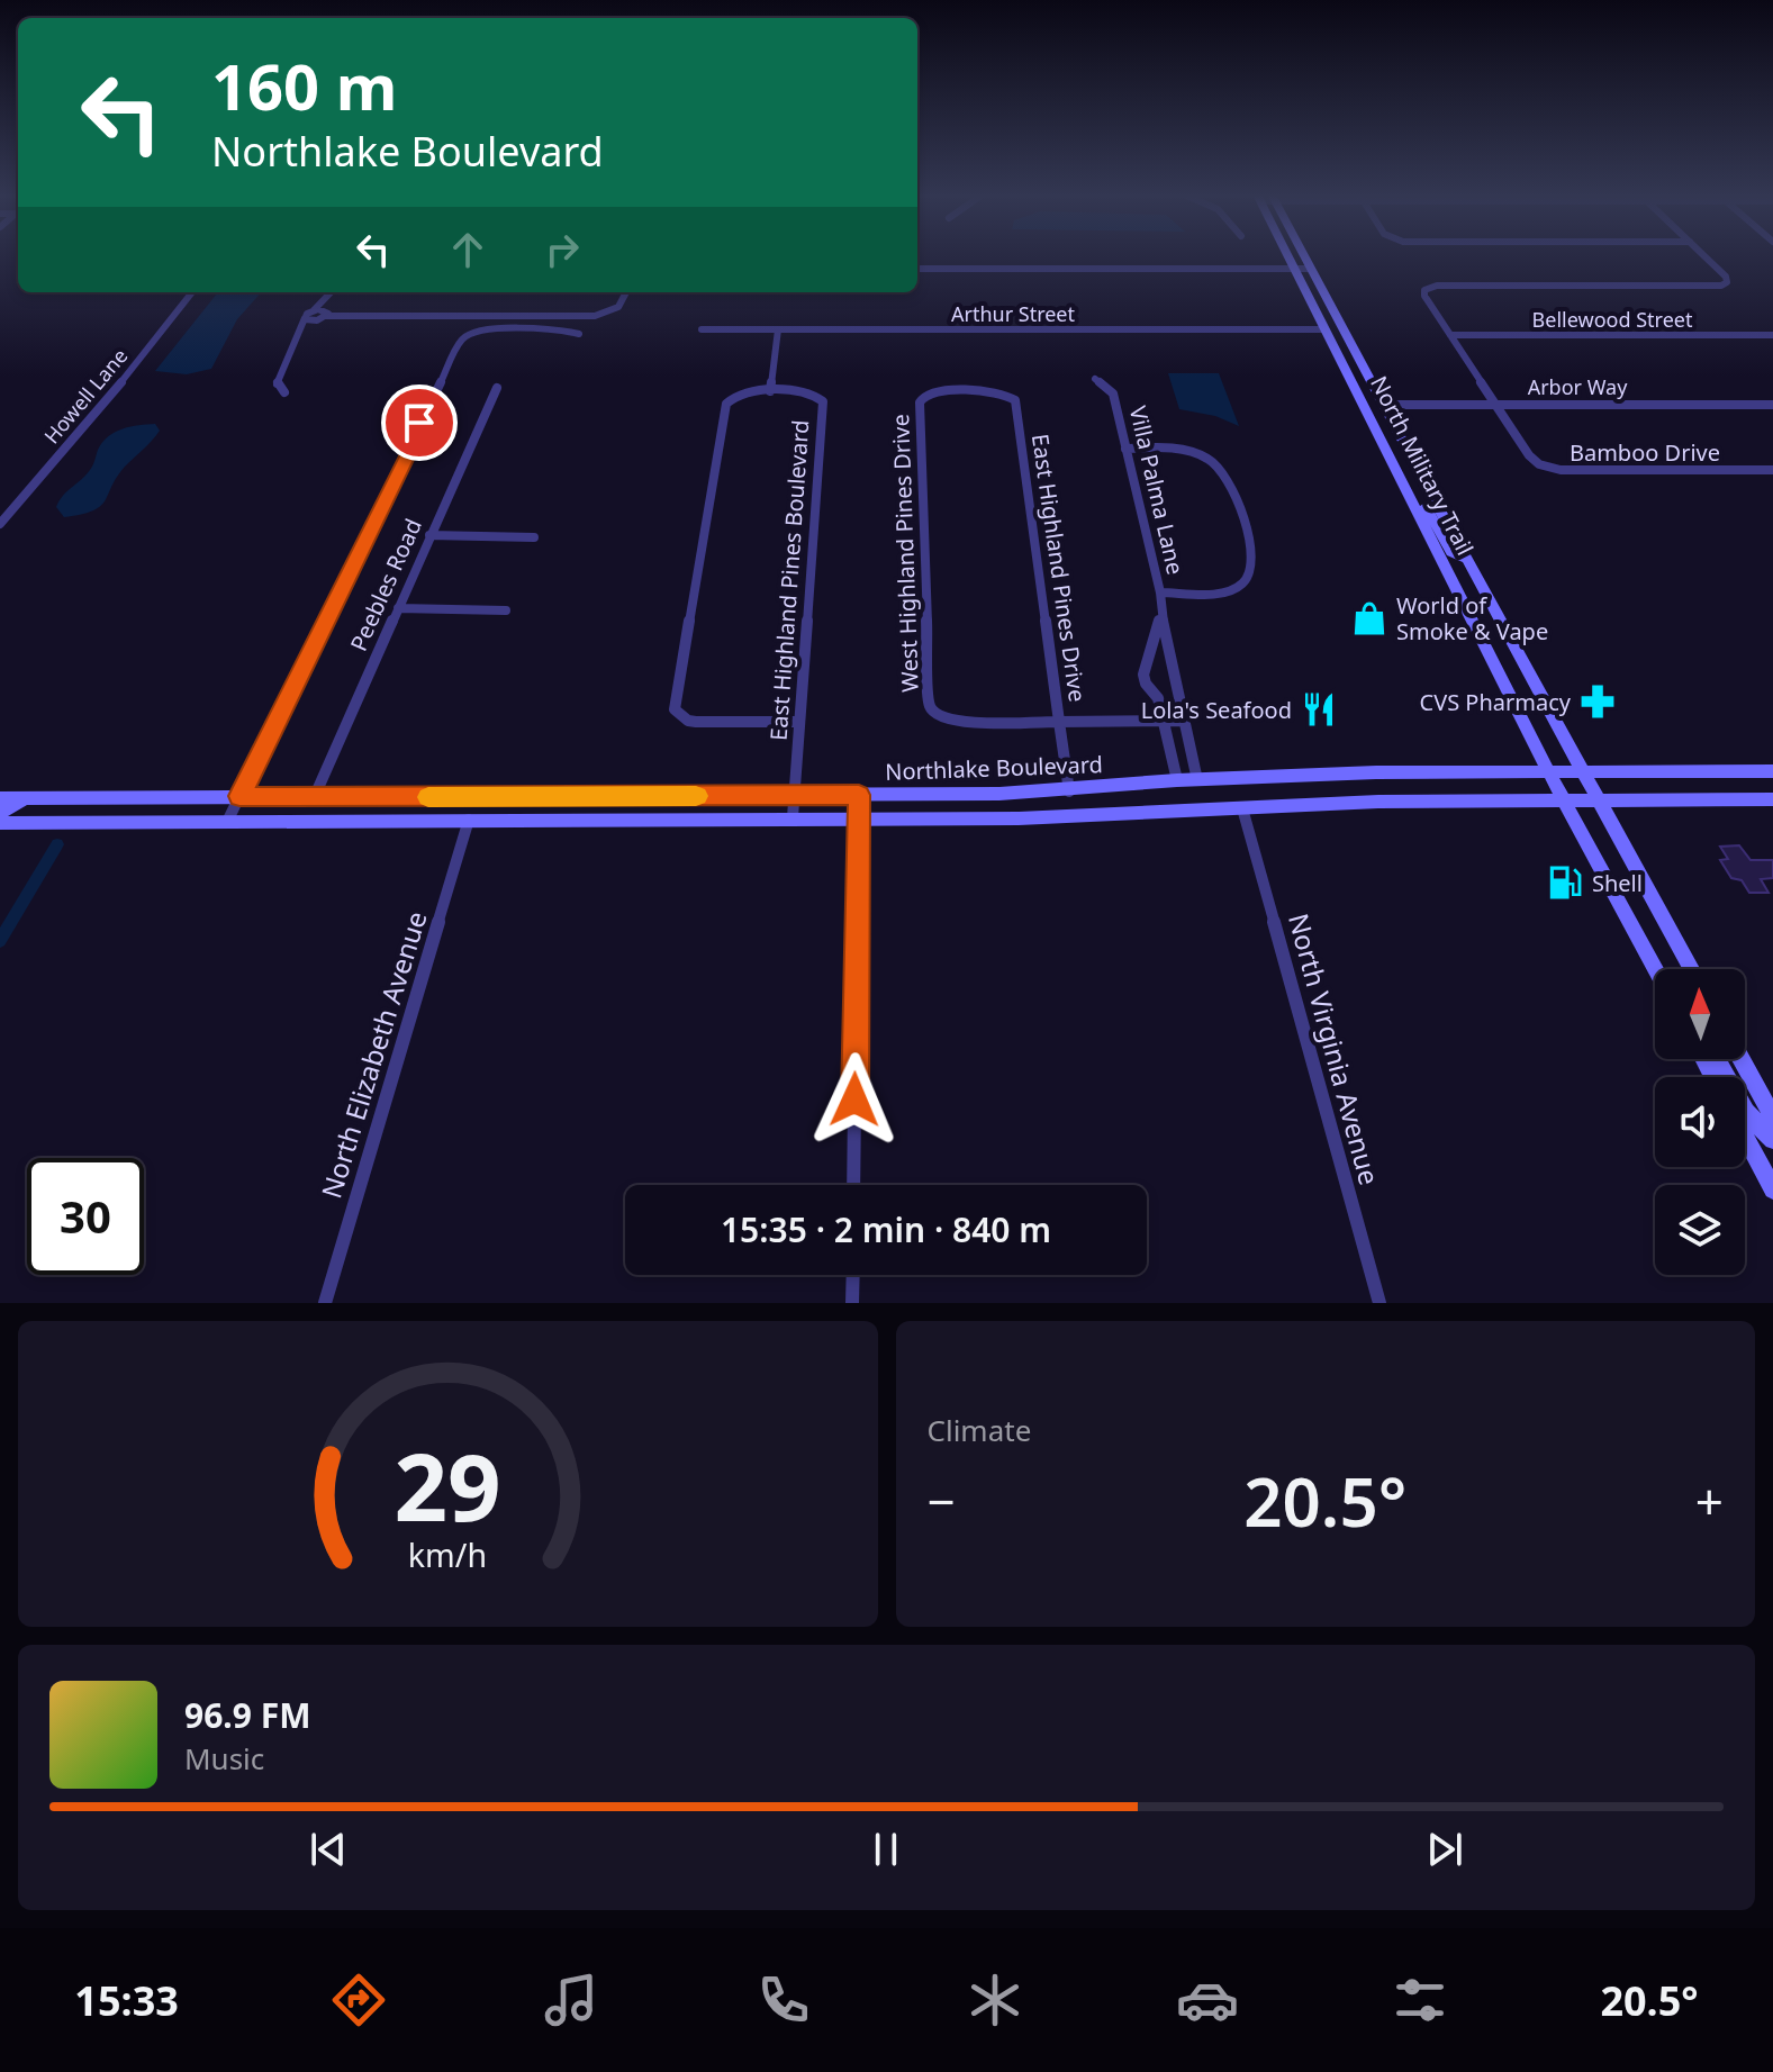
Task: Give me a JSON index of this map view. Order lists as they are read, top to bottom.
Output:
{
  "streets": {
    "main road": ["North Military Trail", "Northlake Boulevard"],
    "street": [
      "Arthur Street",
      "Bellewood Street",
      "Arbor Way",
      "Howell Lane",
      "Bamboo Drive",
      "Villa Palma Lane",
      "West Highland Pines Drive",
      "East Highland Pines Drive",
      "East Highland Pines Boulevard",
      "Peebles Road",
      "North Virginia Avenue",
      "North Elizabeth Avenue"
    ]
  },
  "crossings": [
    ["Arthur Street", "North Military Trail"],
    ["Bellewood Street", "Bamboo Drive"],
    ["Arbor Way", "Bamboo Drive"],
    ["Arbor Way", "North Military Trail"],
    ["North Military Trail", "Northlake Boulevard"],
    ["Villa Palma Lane", "Northlake Boulevard"],
    ["West Highland Pines Drive", "East Highland Pines Drive"],
    ["East Highland Pines Drive", "Northlake Boulevard"],
    ["East Highland Pines Boulevard", "Northlake Boulevard"],
    ["Peebles Road", "Northlake Boulevard"],
    ["Northlake Boulevard", "North Virginia Avenue"],
    ["Northlake Boulevard", "North Elizabeth Avenue"]
  ],
  "places": {
    "shop": ["World of Smoke & Vape"],
    "pharmacy": ["CVS Pharmacy"],
    "restaurant": ["Lola's Seafood"],
    "fuel station": ["Shell"]
  },
  "north": "top",
  "page": {
    "turn": ["160 m", "Northlake Boulevard"],
    "limit": "30",
    "trip": "15:35 · 2 min · 840 m",
    "tile": "Climate",
    "heat": ["−", "20.5°", "+"],
    "song": ["96.9 FM", "Music"],
    "tabs": ["15:33", "20.5°"],
    "gauge": ["29", "km/h"]
  }
}
